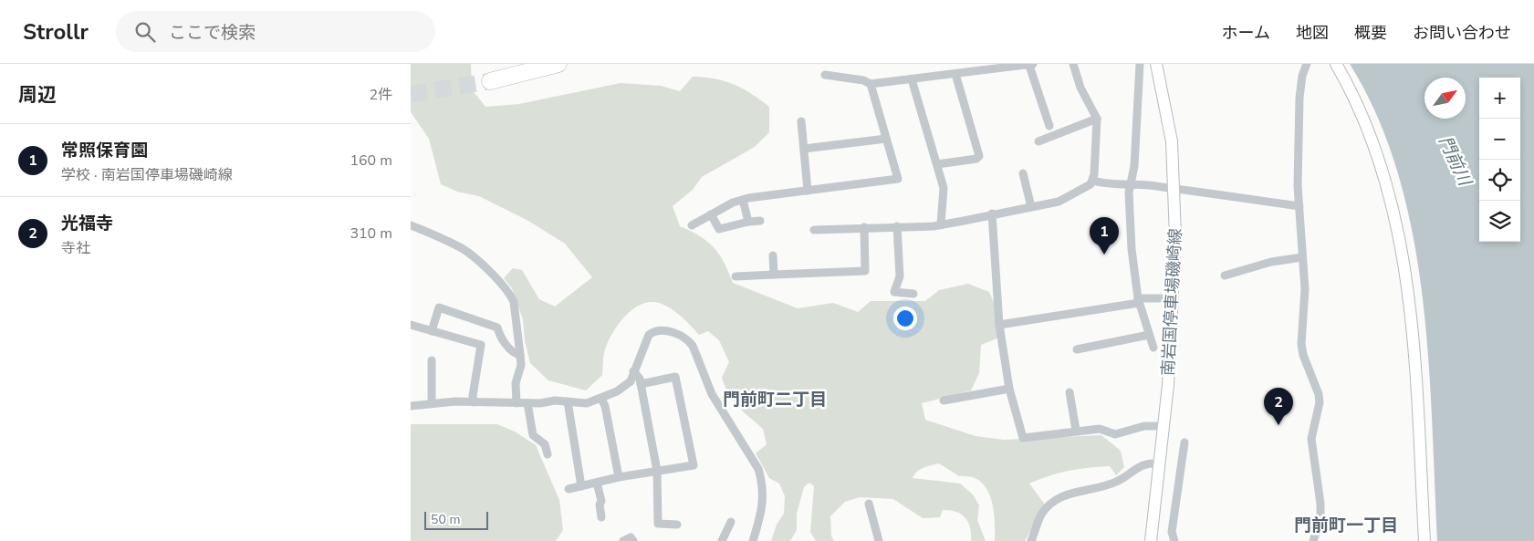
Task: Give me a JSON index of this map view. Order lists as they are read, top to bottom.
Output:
{
  "streets": {
    "street": ["南岩国停車場磯崎線"]
  },
  "districts": ["門前町二丁目", "門前町一丁目"],
  "water": ["門前川"],
  "scale_bar": "50 m",
  "north": "top right",
  "page": {
    "header": "Strollr",
    "search": "ここで検索",
    "nav": [
      "ホーム",
      "地図",
      "概要",
      "お問い合わせ"
    ],
    "heading": ["周辺", "2件"],
    "map_buttons": ["+", "−"],
    "list": [
      {
        "mark": "1",
        "name": "常照保育園",
        "note": "学校 · 南岩国停車場磯崎線",
        "value": "160 m"
      },
      {
        "mark": "2",
        "name": "光福寺",
        "note": "寺社",
        "value": "310 m"
      }
    ],
    "pins": ["1", "2"],
    "scale": "50 m"
  }
}
